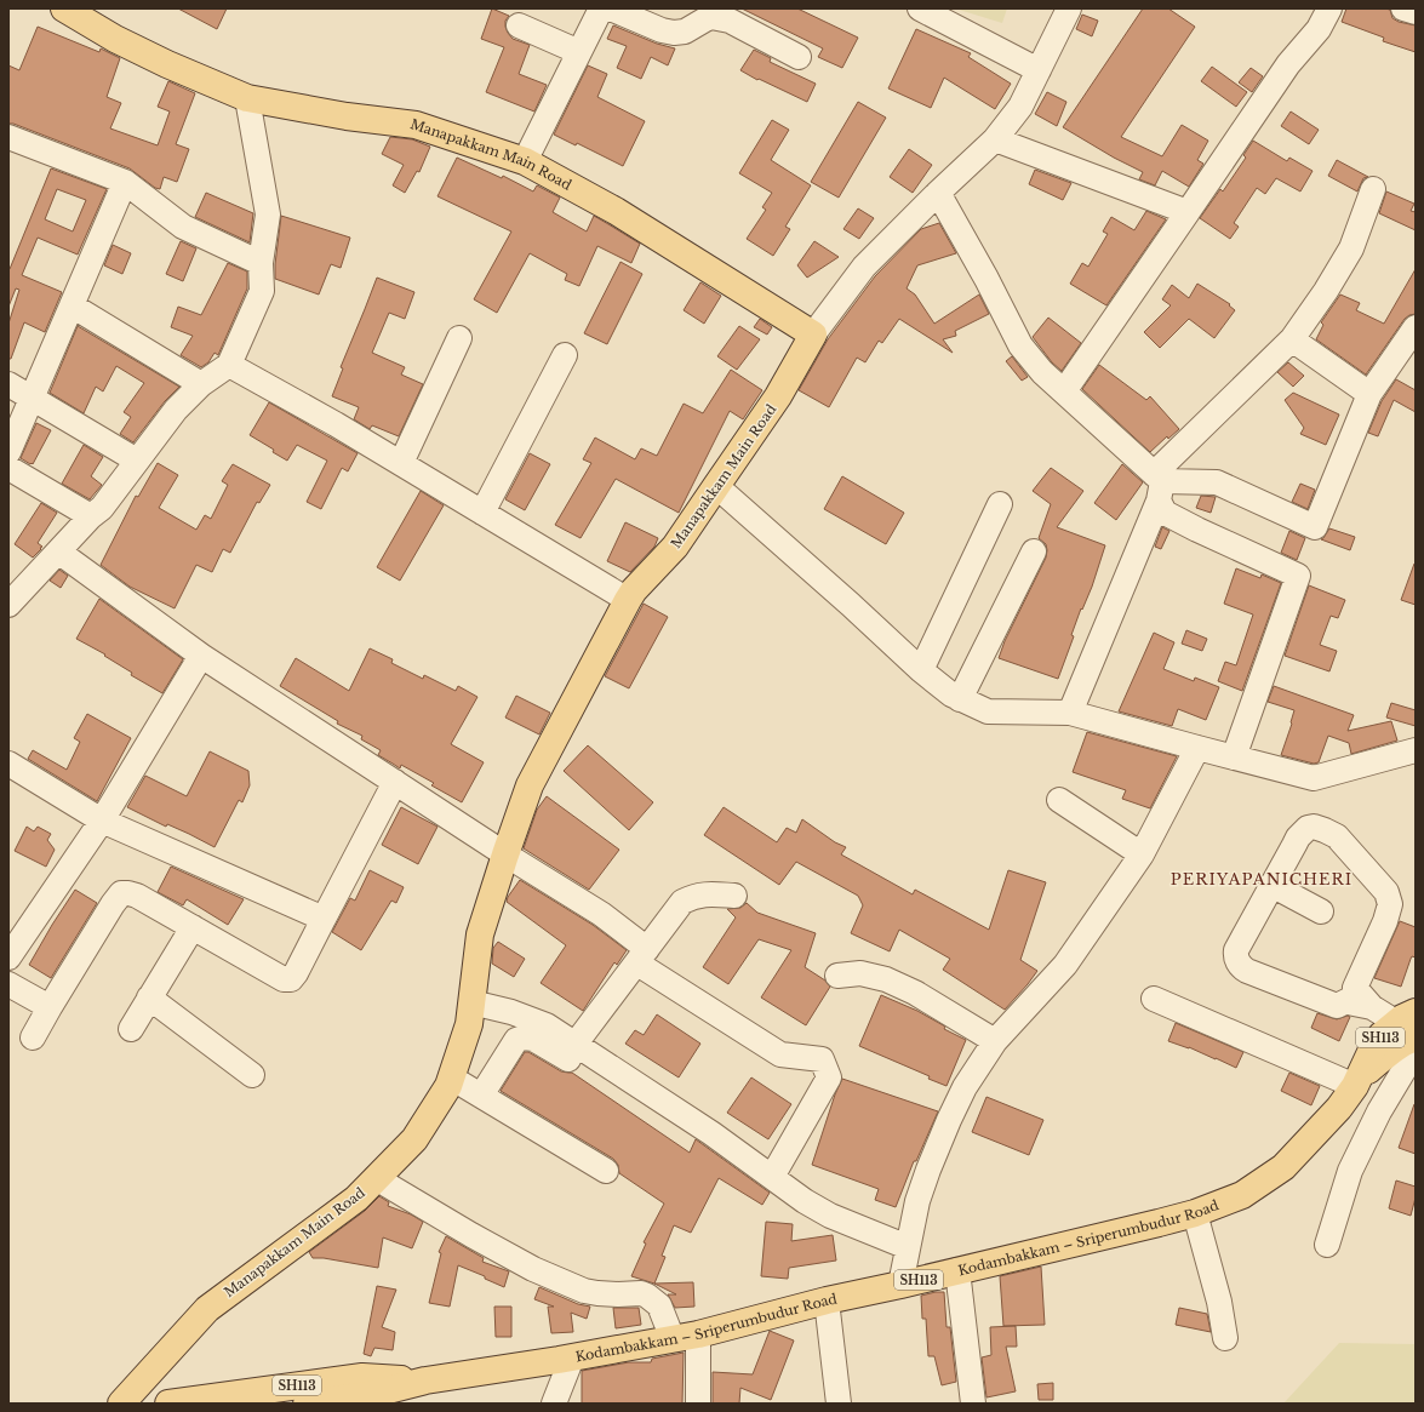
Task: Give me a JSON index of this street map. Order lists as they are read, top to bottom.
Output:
{
  "streets": {
    "main road": ["Manapakkam Main Road", "SH113", "Kodambakkam – Sriperumbudur Road"]
  },
  "districts": ["PERIYAPANICHERI"]
}
